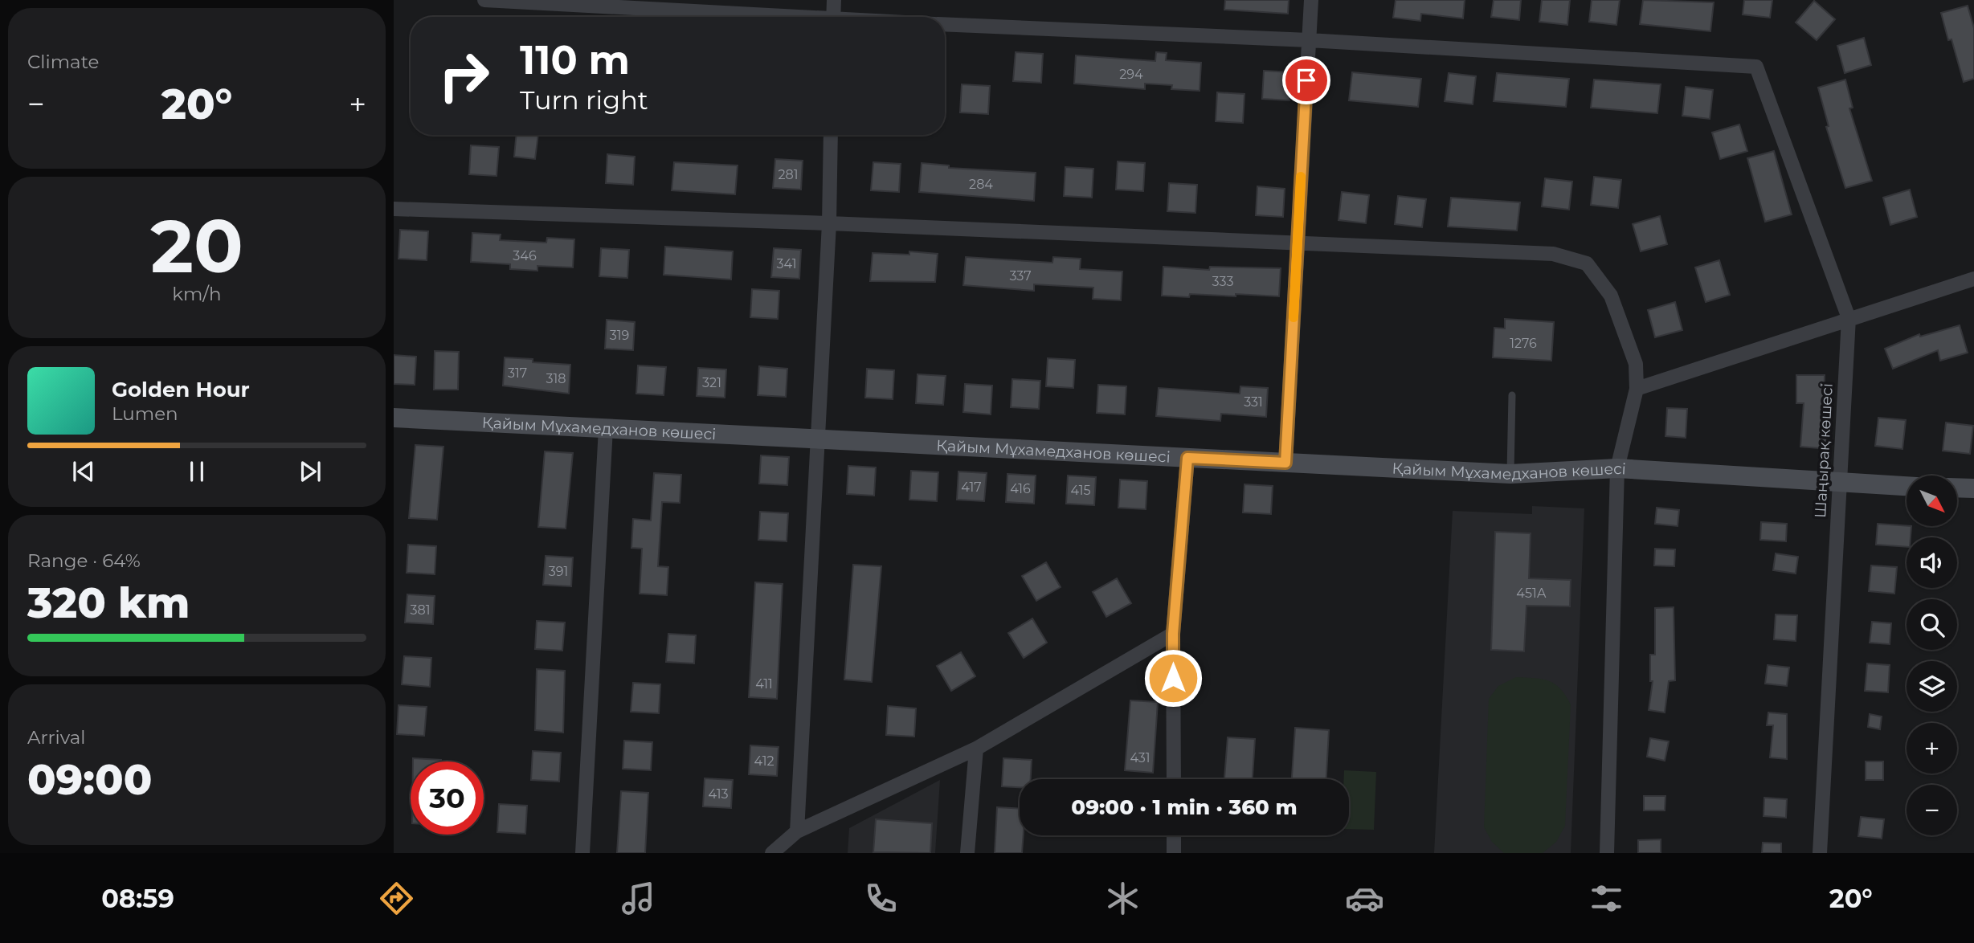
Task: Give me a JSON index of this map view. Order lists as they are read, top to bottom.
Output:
{
  "streets": {
    "street": ["Қайым Мұхамедханов көшесі", "Шаңырақ көшесі"]
  },
  "crossings": [
    ["Қайым Мұхамедханов көшесі", "Шаңырақ көшесі"]
  ],
  "house_numbers": [
    "294",
    "281",
    "284",
    "346",
    "341",
    "337",
    "333",
    "319",
    "1276",
    "317",
    "318",
    "321",
    "331",
    "417",
    "416",
    "415",
    "391",
    "451А",
    "381",
    "411",
    "431",
    "412",
    "413"
  ],
  "north": "bottom right",
  "page": {
    "tile": [
      "Climate",
      ["20", "km/h"],
      ["Range · 64%", "320 km"],
      ["Arrival", "09:00"]
    ],
    "turn": ["110 m", "Turn right"],
    "heat": ["−", "20°", "+"],
    "song": ["Golden Hour", "Lumen"],
    "map_buttons": ["+", "−"],
    "limit": "30",
    "trip": "09:00 · 1 min · 360 m",
    "tabs": ["08:59", "20°"]
  }
}
